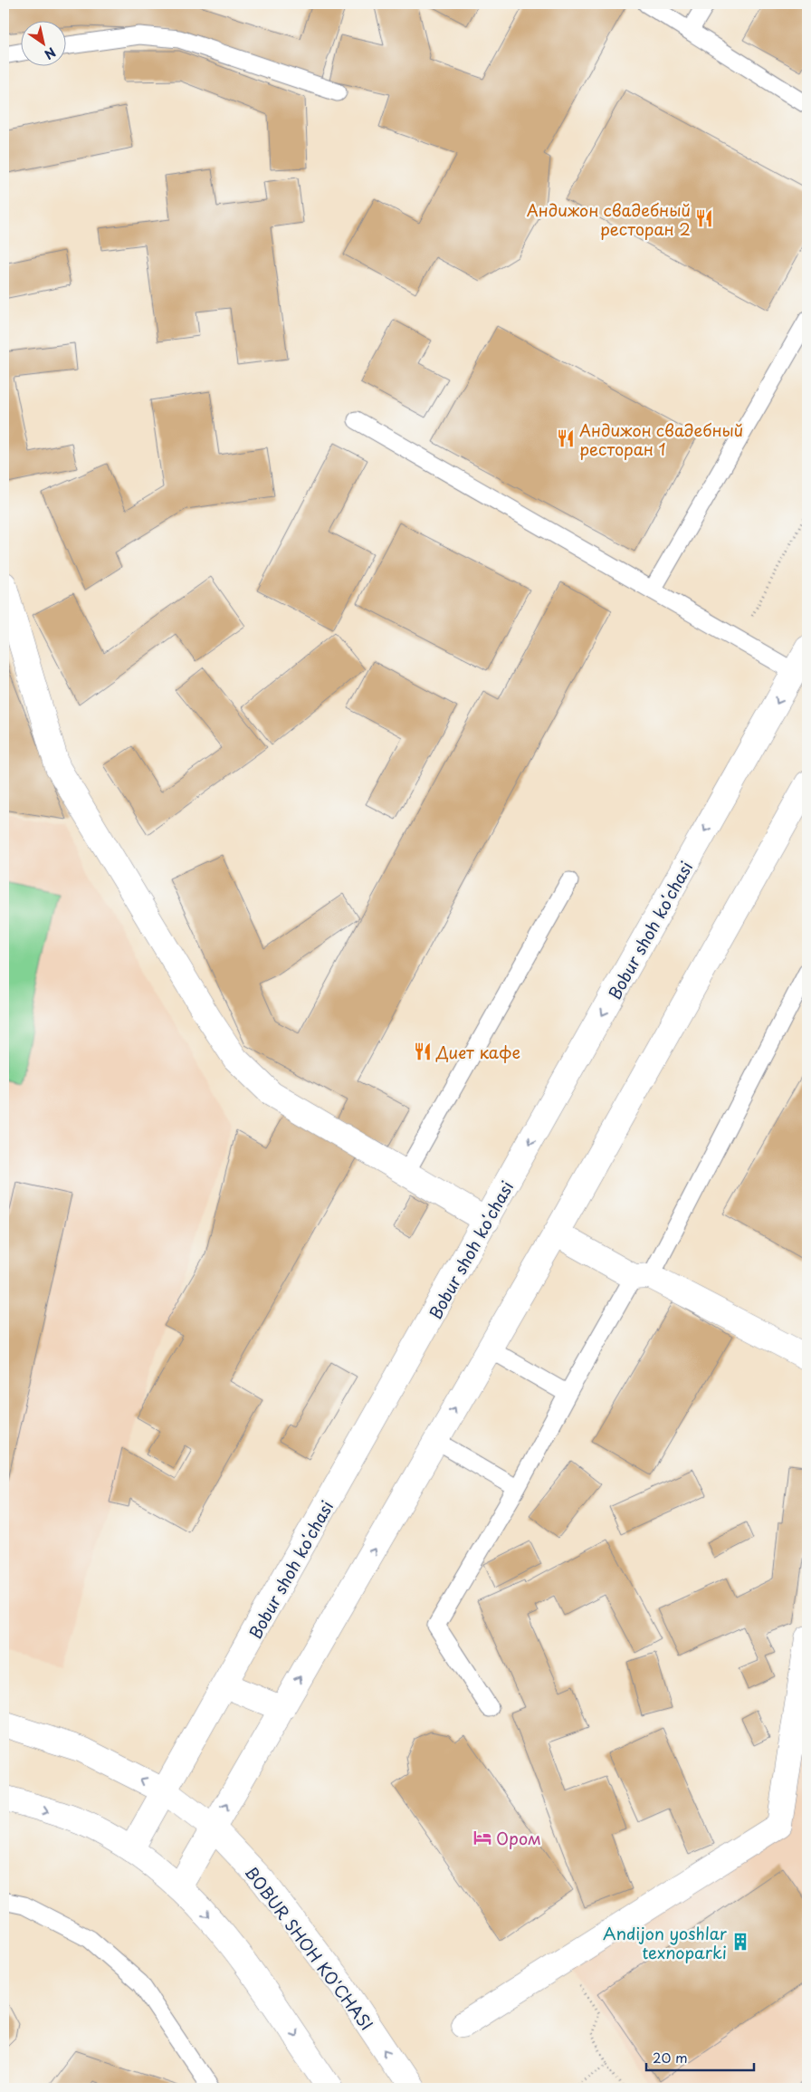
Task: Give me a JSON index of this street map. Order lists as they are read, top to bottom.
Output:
{
  "streets": {
    "main road": ["Bobur shoh koʻchasi", "BOBUR SHOH KO'CHASI"]
  },
  "crossings": [
    ["Bobur shoh koʻchasi", "BOBUR SHOH KO'CHASI"]
  ],
  "places": {
    "restaurant": ["Андижон свадебный ресторан 2", "Андижон свадебный ресторан 1", "Диет кафе"],
    "hotel": ["Ором"],
    "building": ["Andijon yoshlar texnoparki"]
  },
  "scale_bar": "20 m",
  "north": "bottom right"
}
